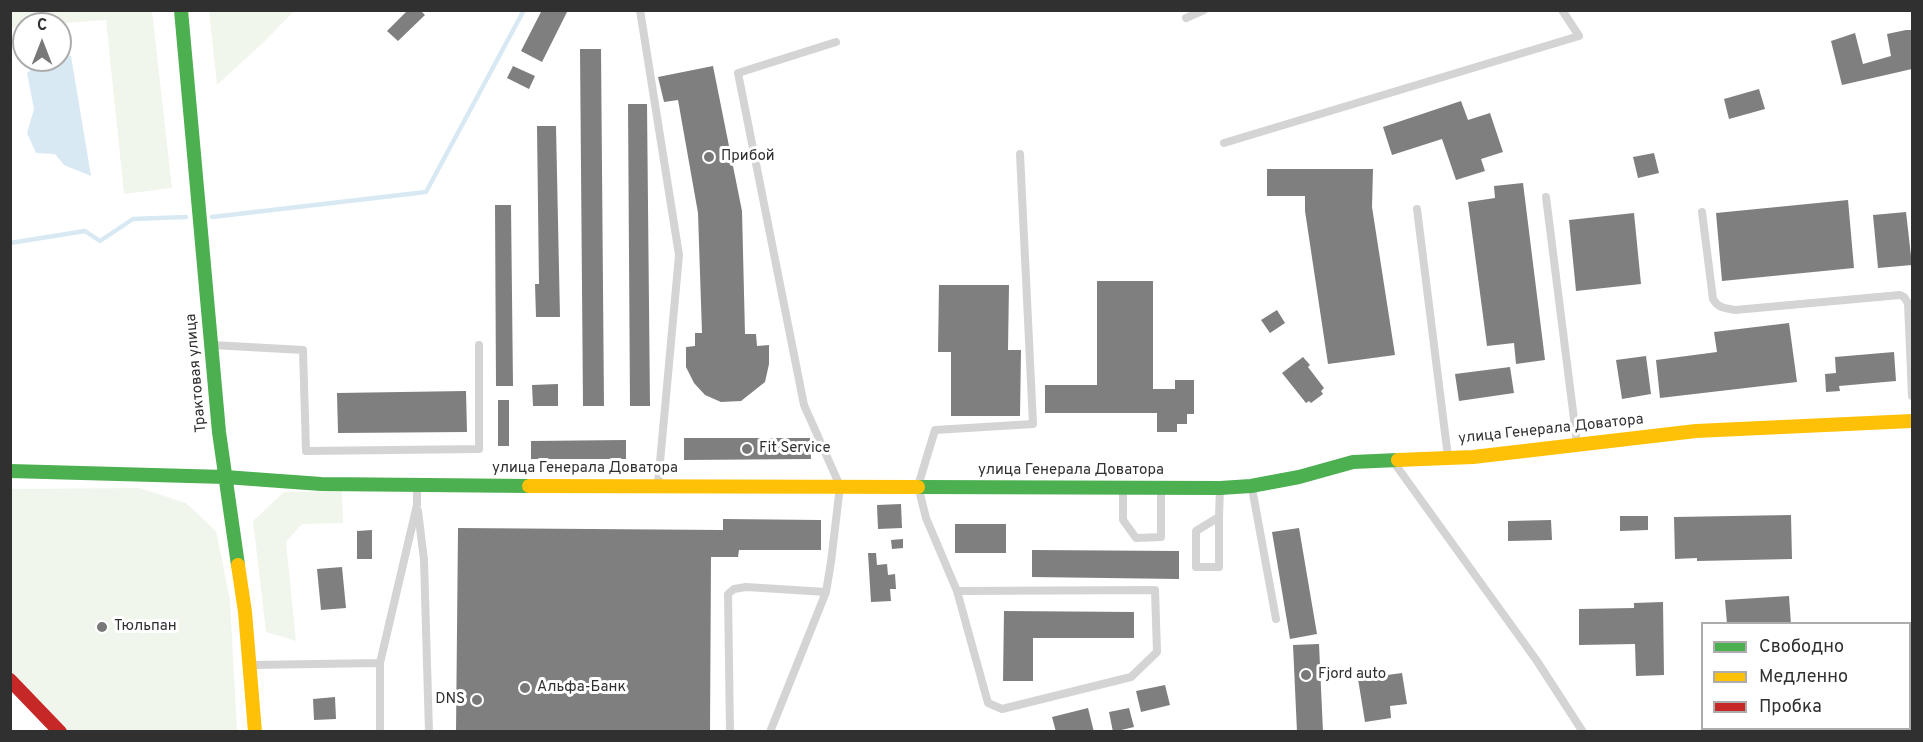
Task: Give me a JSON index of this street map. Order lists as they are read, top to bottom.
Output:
{
  "streets": {
    "street": ["Трактовая улица", "улица Генерала Доватора"]
  },
  "crossings": [
    ["Трактовая улица", "улица Генерала Доватора"]
  ],
  "places": [
    "Прибой",
    "Fit Service",
    "Тюльпан",
    "Fjord auto",
    "Альфа-Банк",
    "DNS"
  ],
  "legend": ["Свободно", "Медленно", "Пробка"],
  "north": "top"
}
